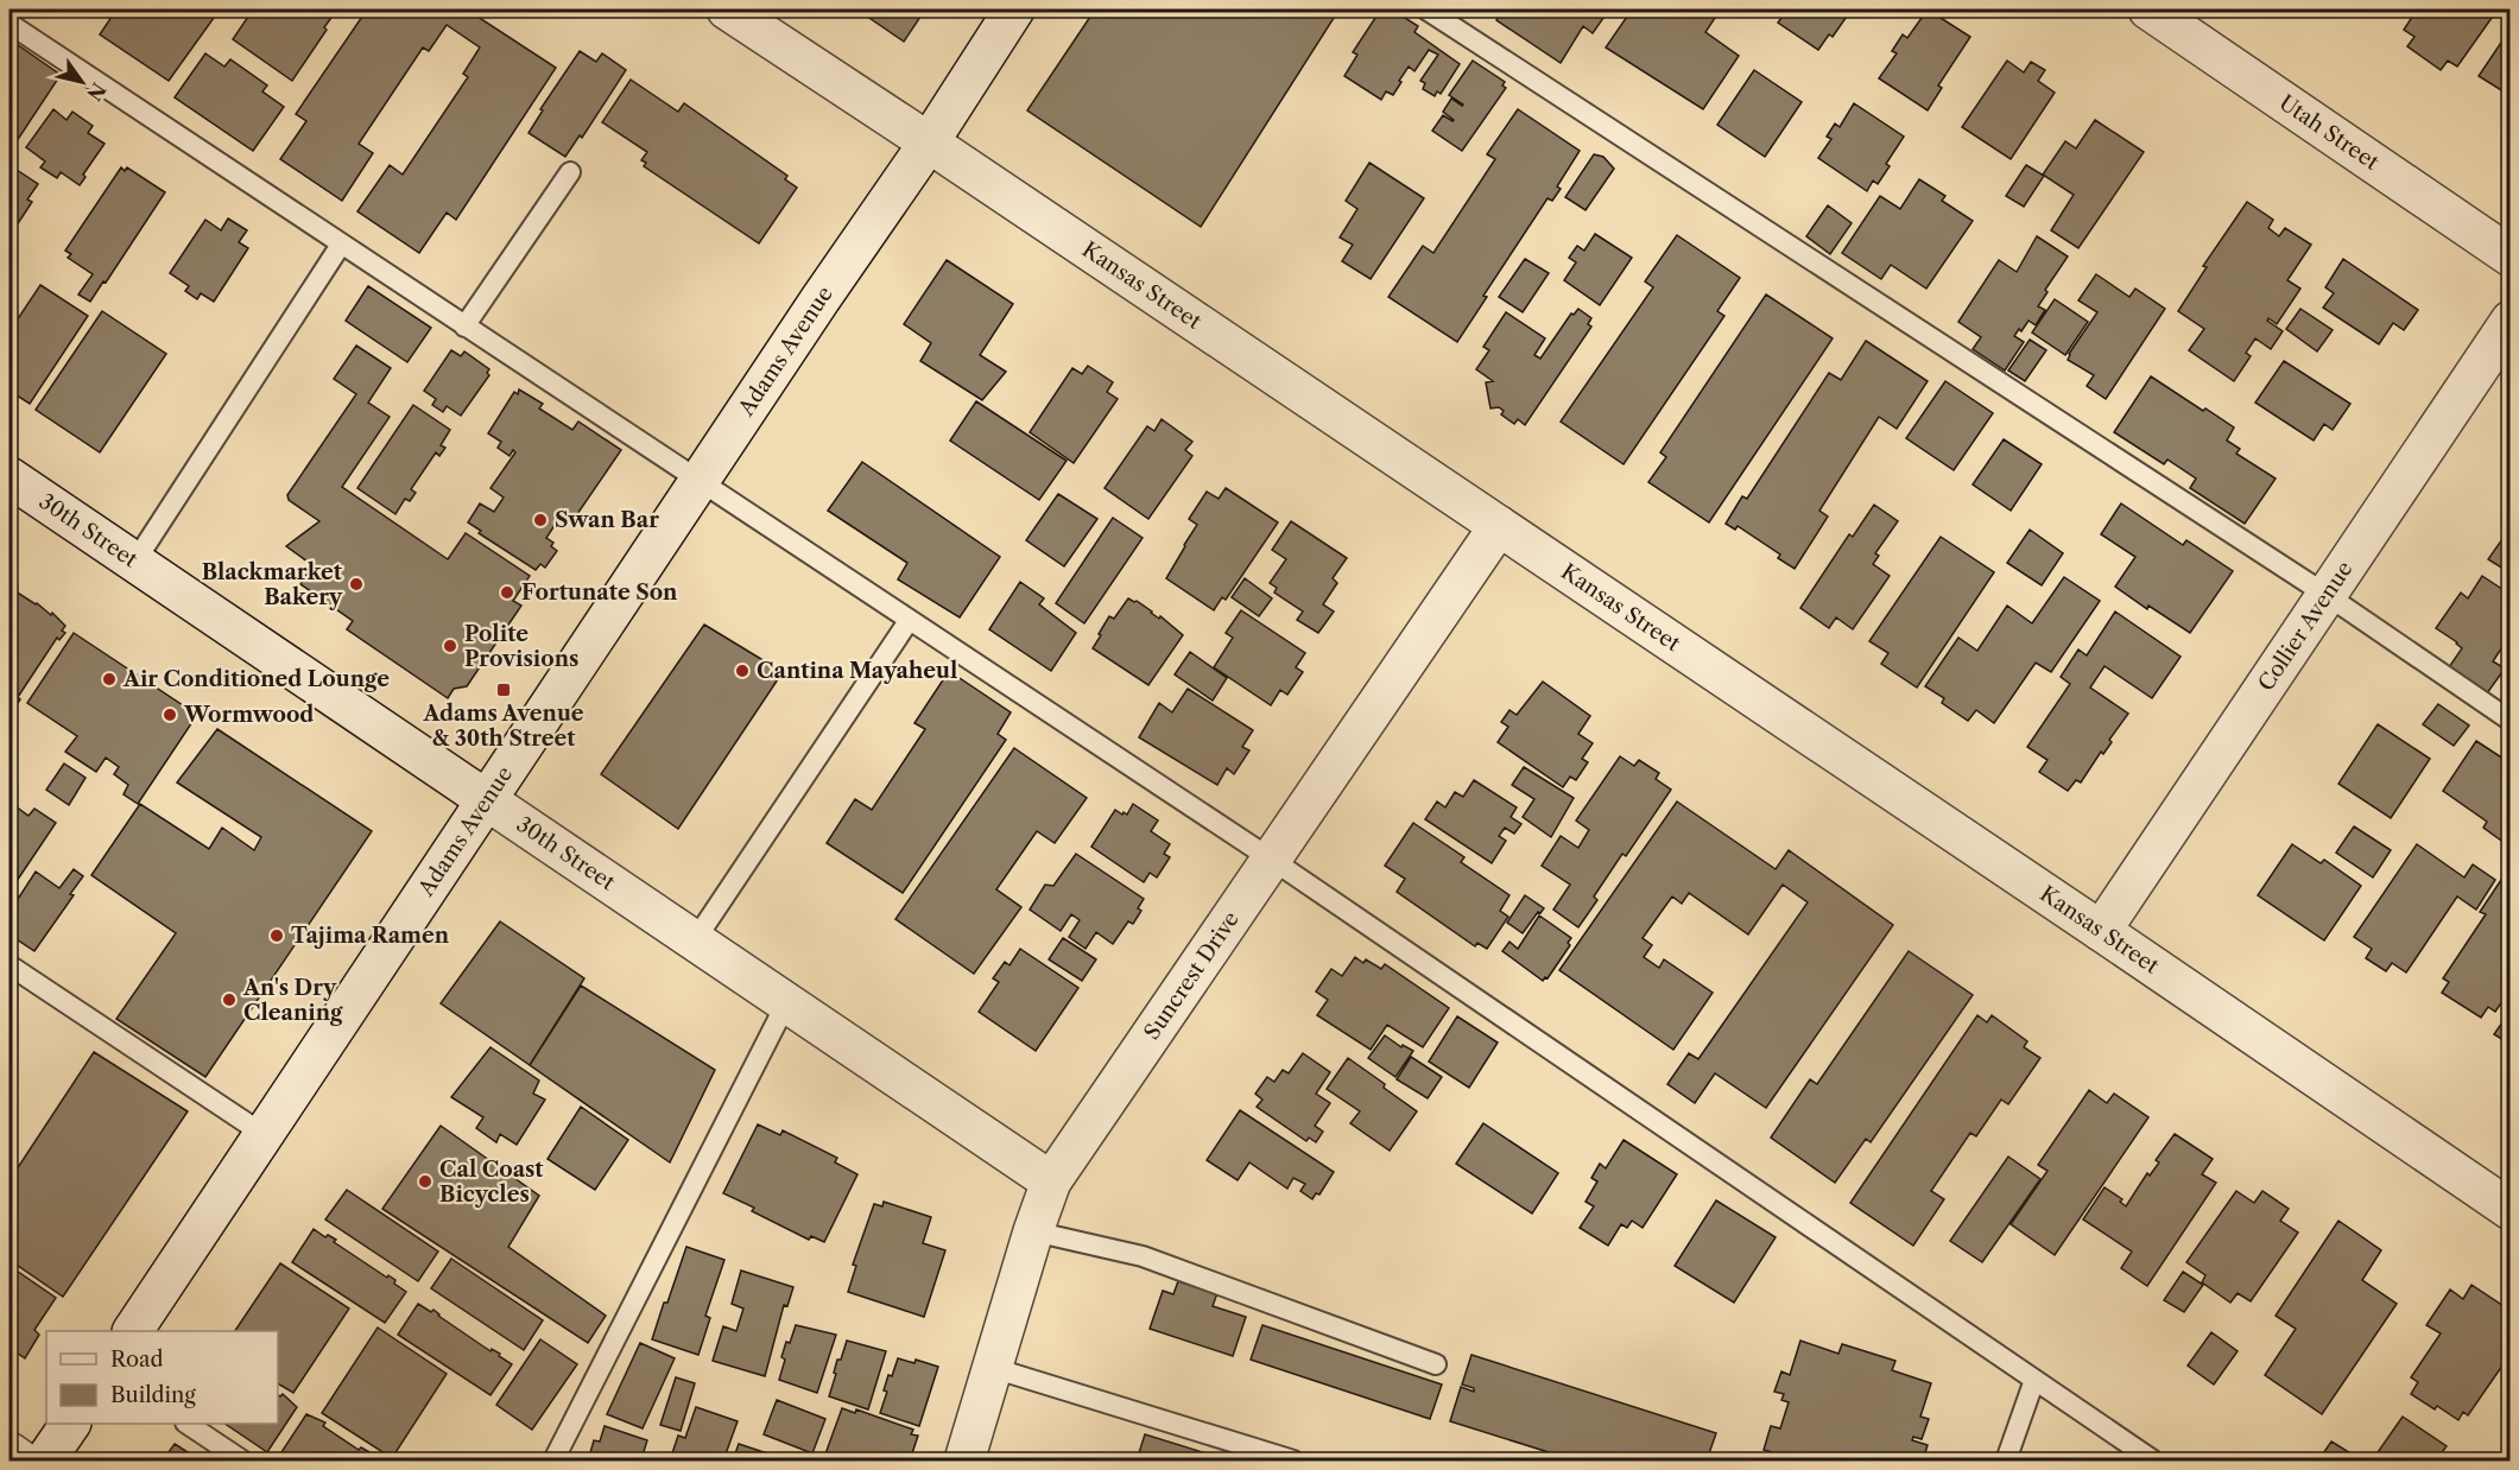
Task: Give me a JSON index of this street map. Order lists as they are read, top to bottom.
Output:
{
  "streets": {
    "street": [
      "Utah Street",
      "Kansas Street",
      "Adams Avenue",
      "30th Street",
      "Collier Avenue",
      "Suncrest Drive"
    ]
  },
  "crossings": [
    ["Kansas Street", "Adams Avenue"],
    ["Kansas Street", "Collier Avenue"],
    ["Kansas Street", "Suncrest Drive"],
    ["Adams Avenue", "30th Street"],
    ["30th Street", "Suncrest Drive"]
  ],
  "places": {
    "other": [
      "Swan Bar",
      "Blackmarket Bakery",
      "Fortunate Son",
      "Polite Provisions",
      "Cantina Mayaheul",
      "Air Conditioned Lounge",
      "Wormwood",
      "Tajima Ramen",
      "An's Dry Cleaning",
      "Cal Coast Bicycles"
    ],
    "transit": ["Adams Avenue & 30th Street"]
  },
  "legend": ["Road", "Building"],
  "north": "bottom right"
}
